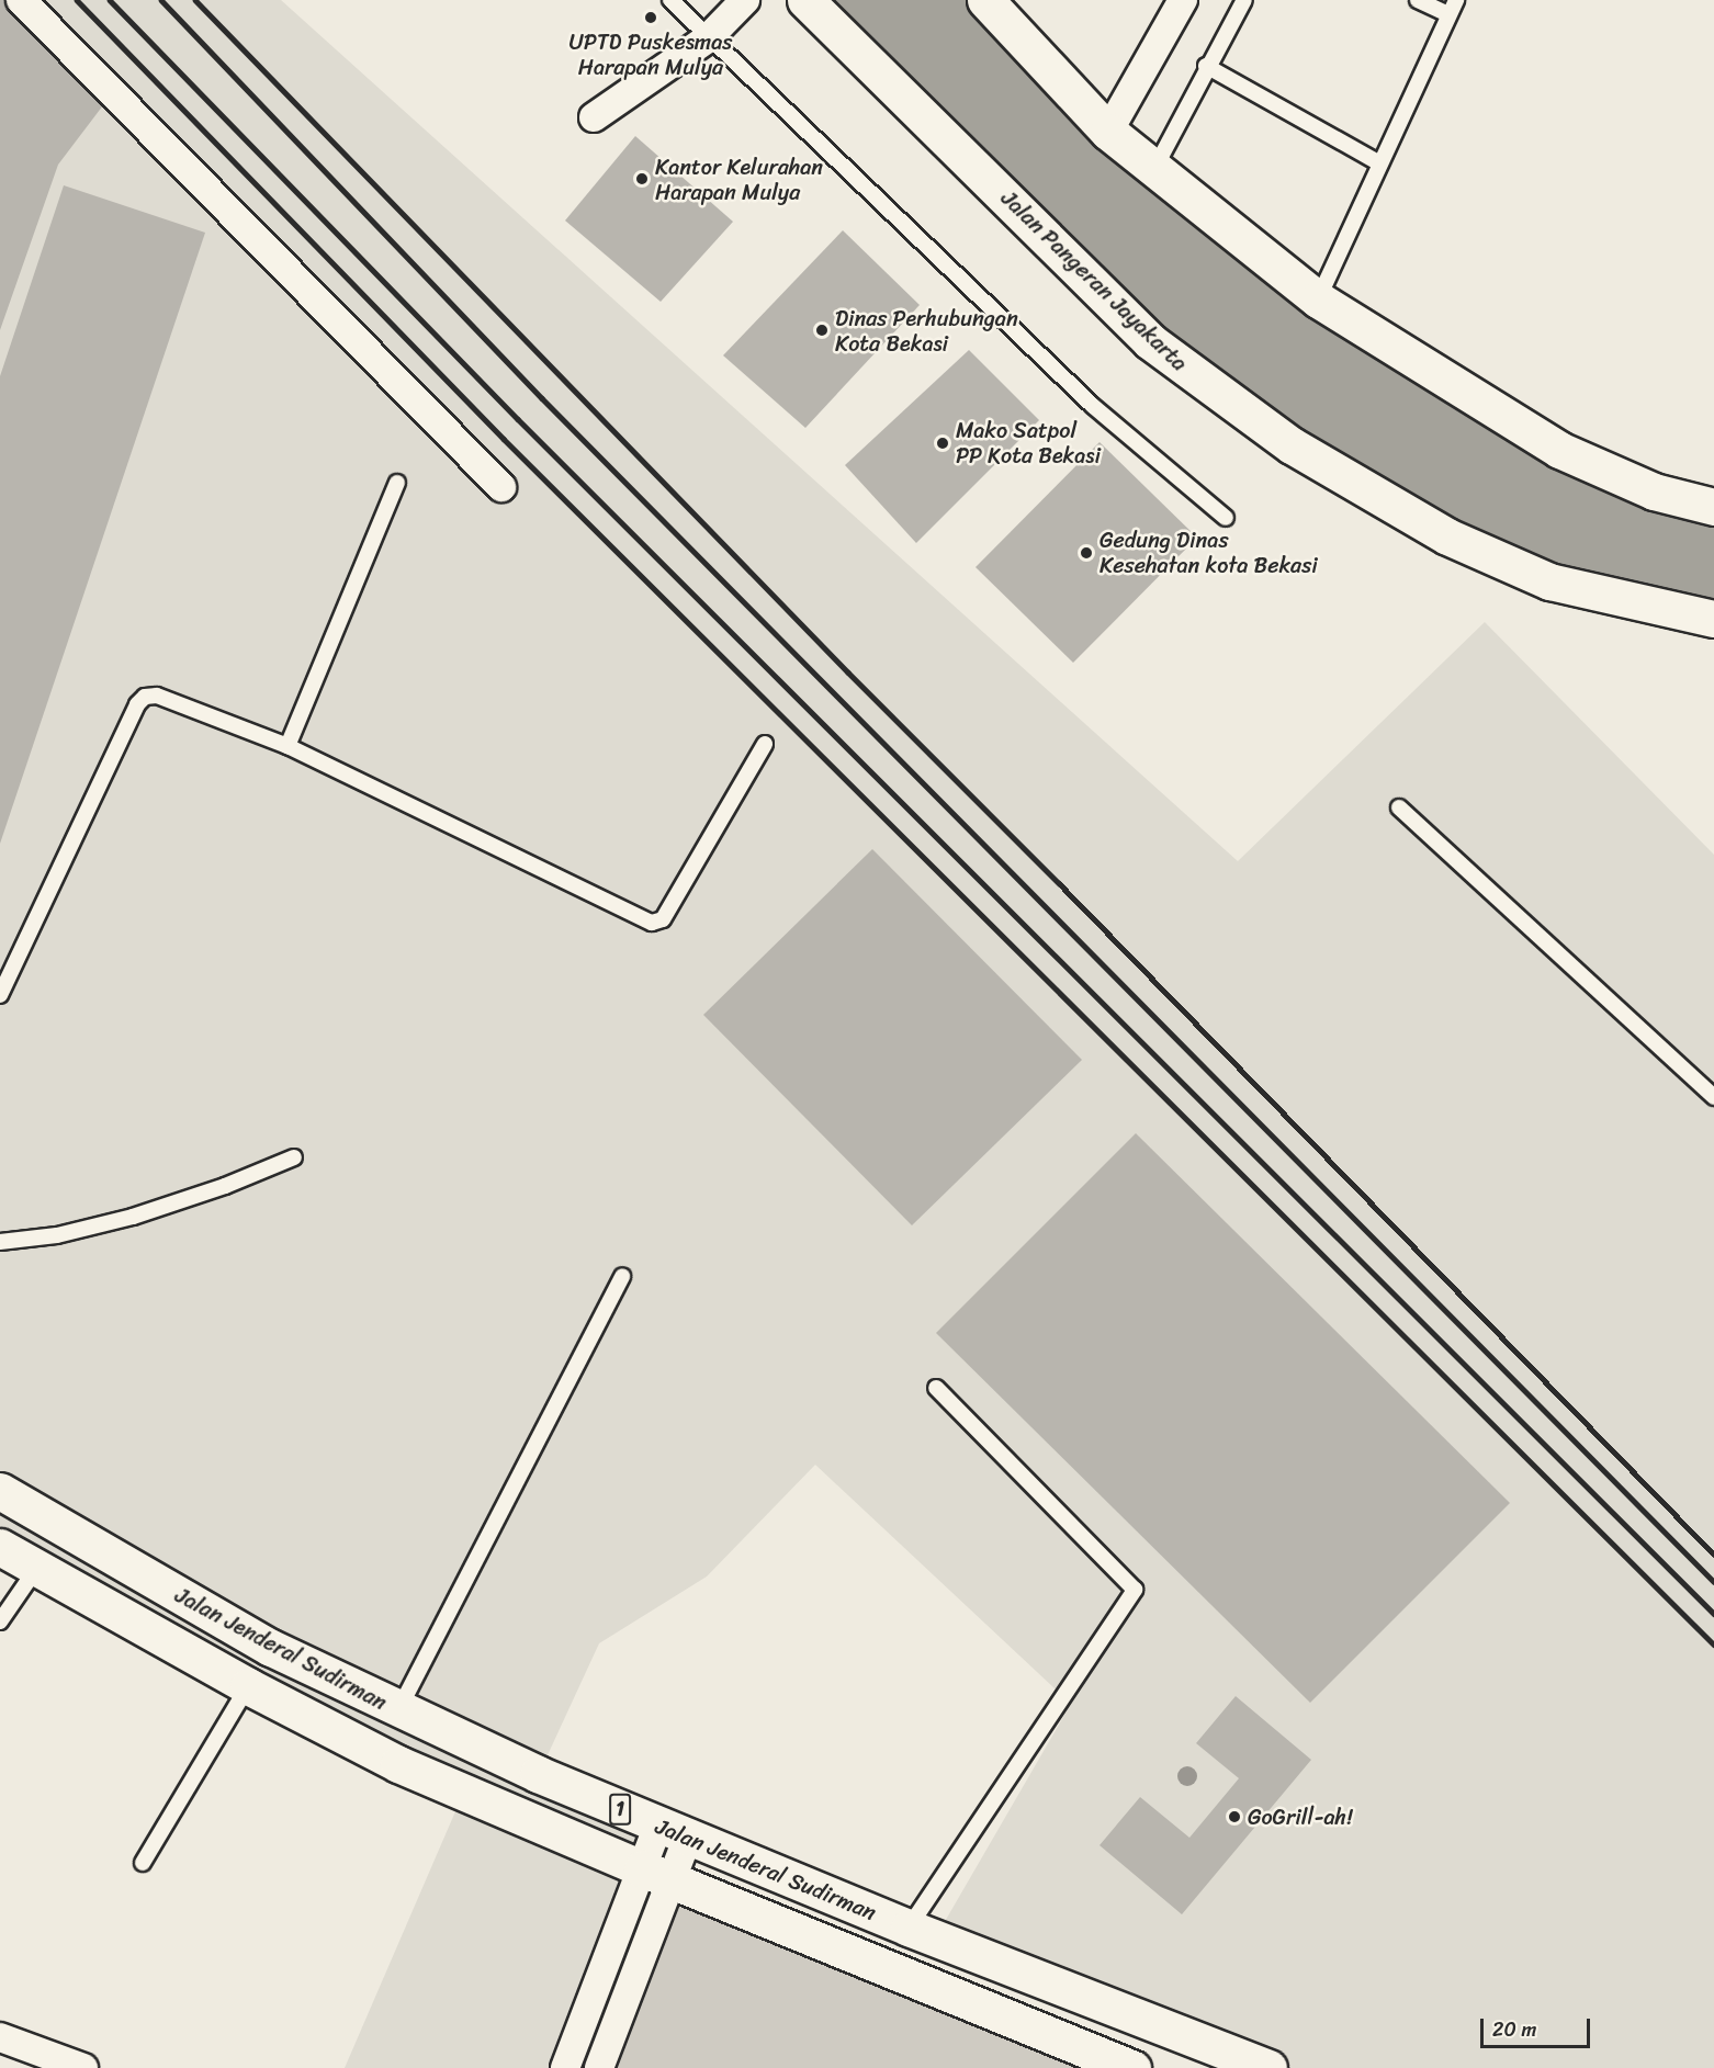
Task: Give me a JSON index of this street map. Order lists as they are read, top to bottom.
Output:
{
  "streets": {
    "main road": ["Jalan Pangeran Jayakarta", "Jalan Jenderal Sudirman", "1"]
  },
  "places": [
    "UPTD Puskesmas Harapan Mulya",
    "Kantor Kelurahan Harapan Mulya",
    "Dinas Perhubungan Kota Bekasi",
    "Mako Satpol PP Kota Bekasi",
    "Gedung Dinas Kesehatan kota Bekasi",
    "GoGrill-ah!"
  ],
  "scale_bar": "20 m"
}
